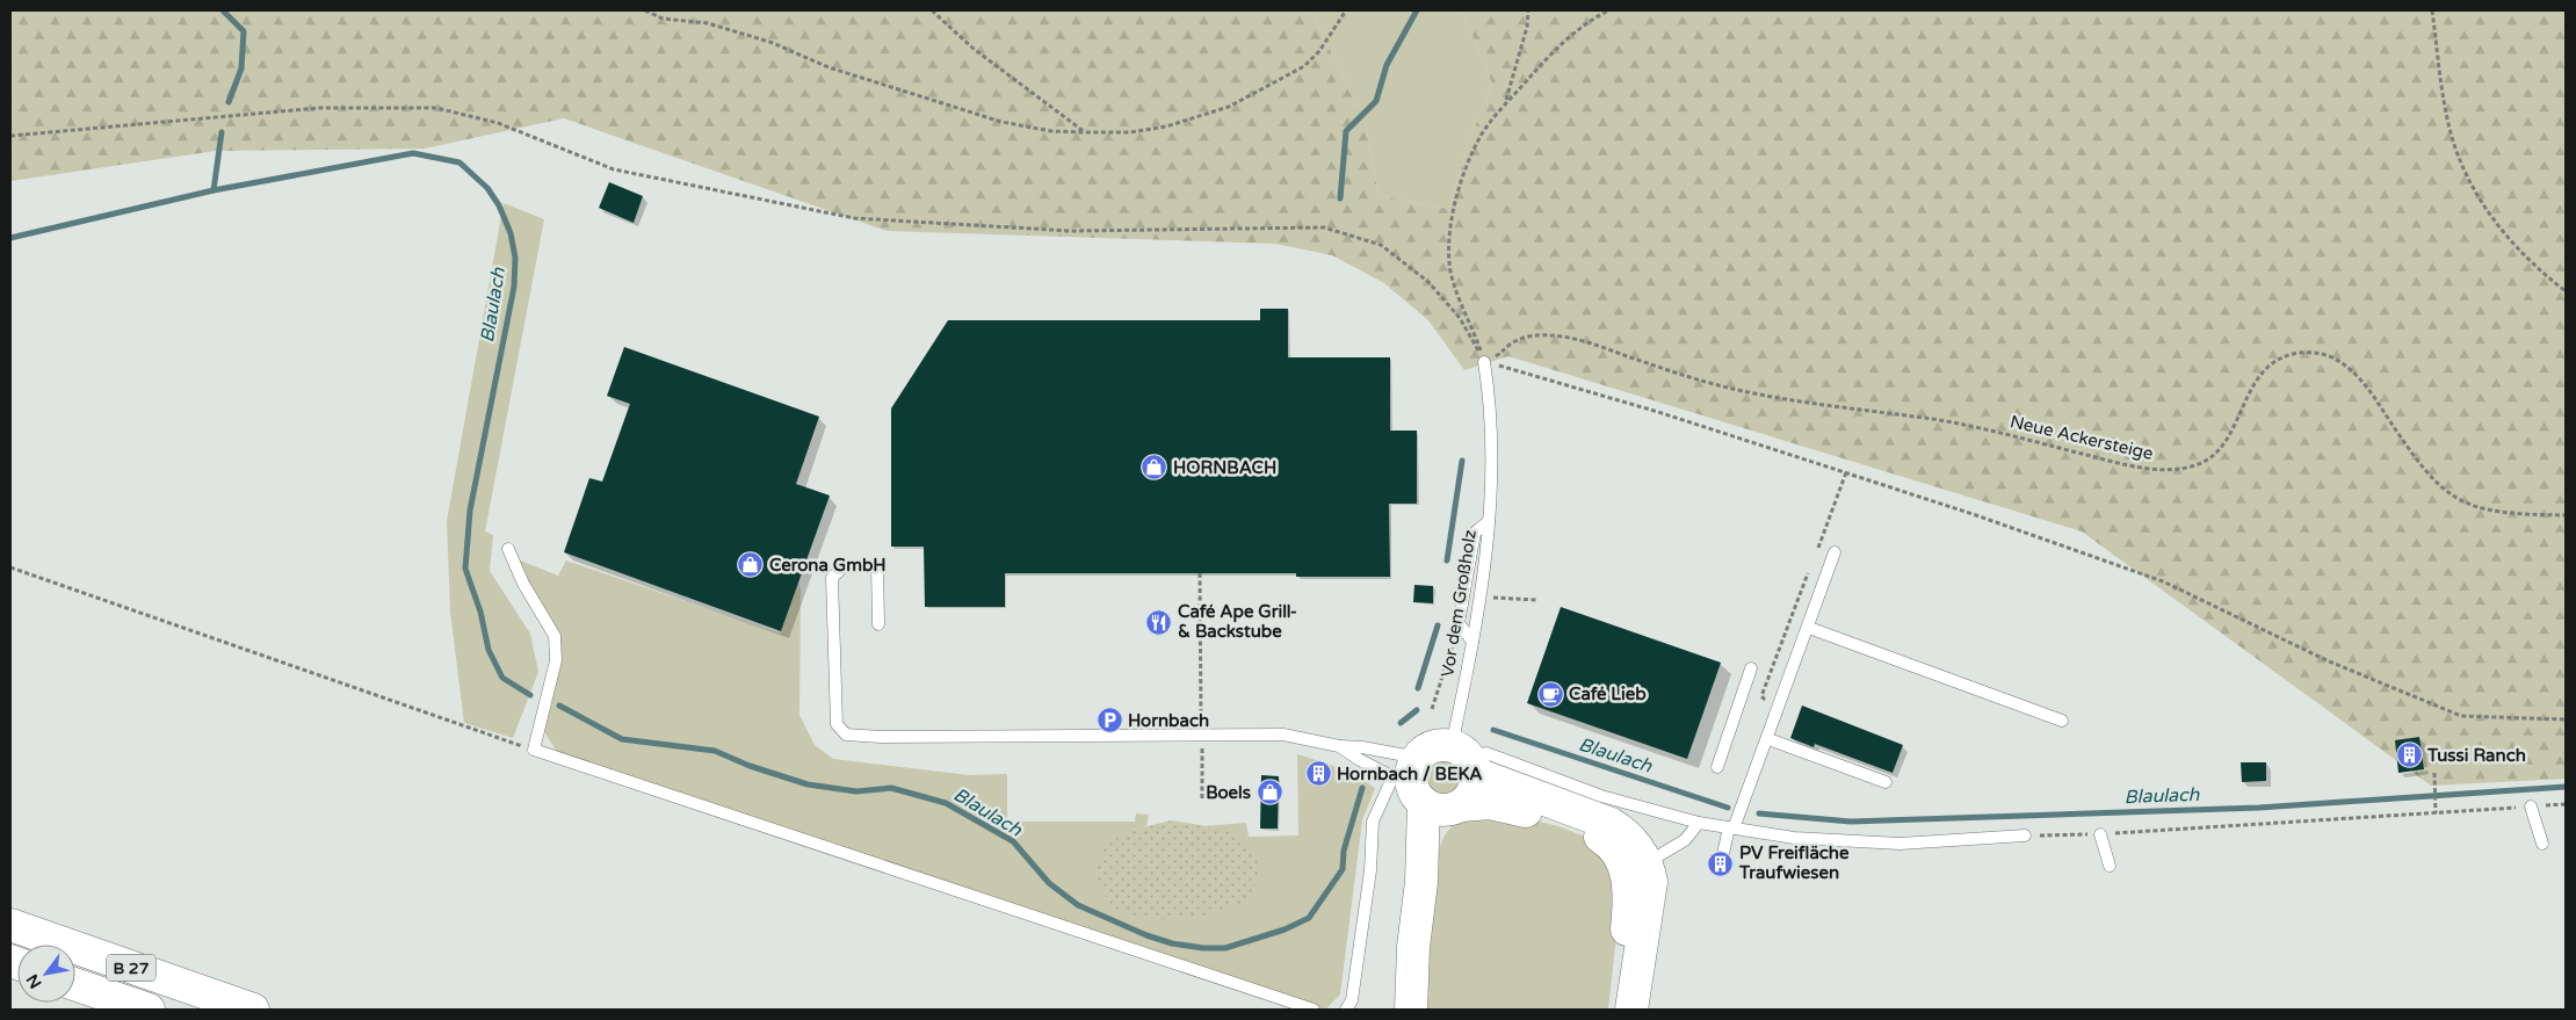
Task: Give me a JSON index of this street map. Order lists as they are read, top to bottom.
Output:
{
  "streets": {
    "main road": ["B 27"],
    "lane": ["Vor dem Großholz"],
    "path": ["Neue Ackersteige"]
  },
  "crossings": [
    ["Neue Ackersteige", "Vor dem Großholz"]
  ],
  "water": ["Blaulach"],
  "places": {
    "shop": ["HORNBACH", "Cerona GmbH", "Boels"],
    "restaurant": ["Café Ape Grill- & Backstube"],
    "cafe": ["Café Lieb"],
    "parking": ["Hornbach"],
    "building": ["Tussi Ranch", "Hornbach / BEKA", "PV Freifläche Traufwiesen"]
  },
  "north": "bottom left"
}
